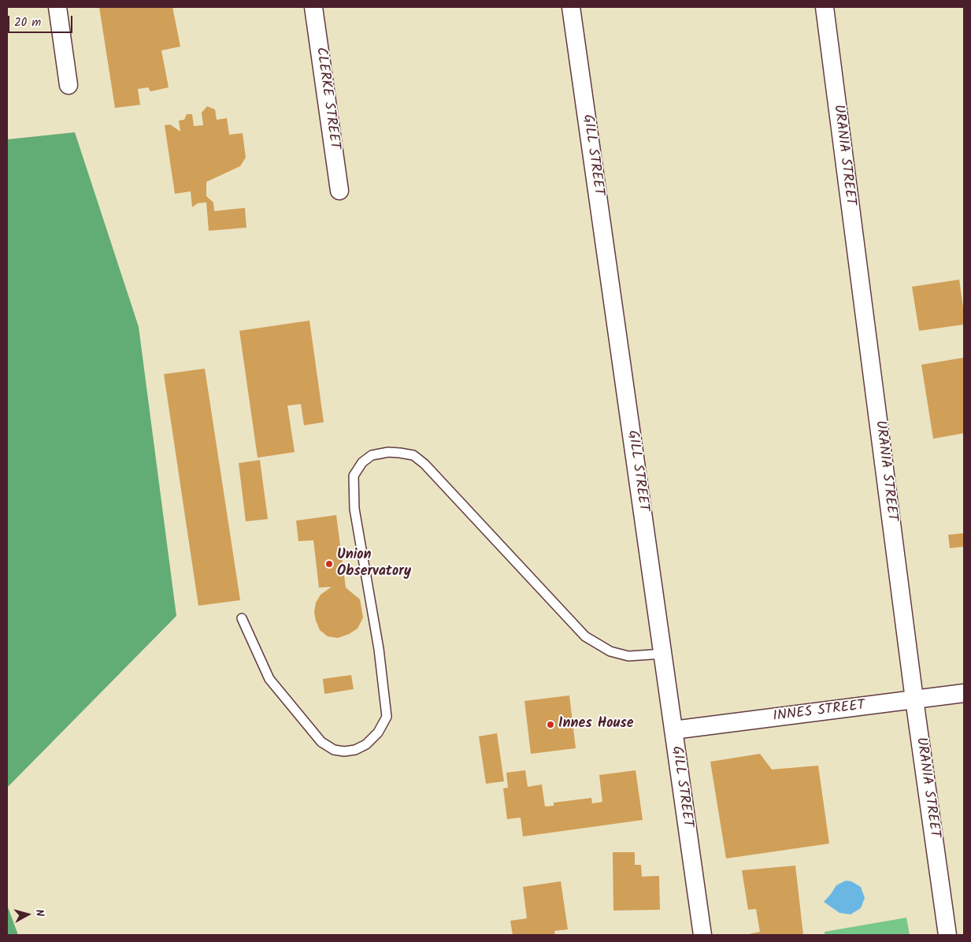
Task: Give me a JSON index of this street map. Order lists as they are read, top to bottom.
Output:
{
  "streets": {
    "street": [
      "CLERKE STREET",
      "GILL STREET",
      "URANIA STREET",
      "INNES STREET"
    ]
  },
  "crossings": [
    ["GILL STREET", "INNES STREET"],
    ["URANIA STREET", "INNES STREET"]
  ],
  "places": ["Union Observatory", "Innes House"],
  "scale_bar": "20 m",
  "north": "right"
}
